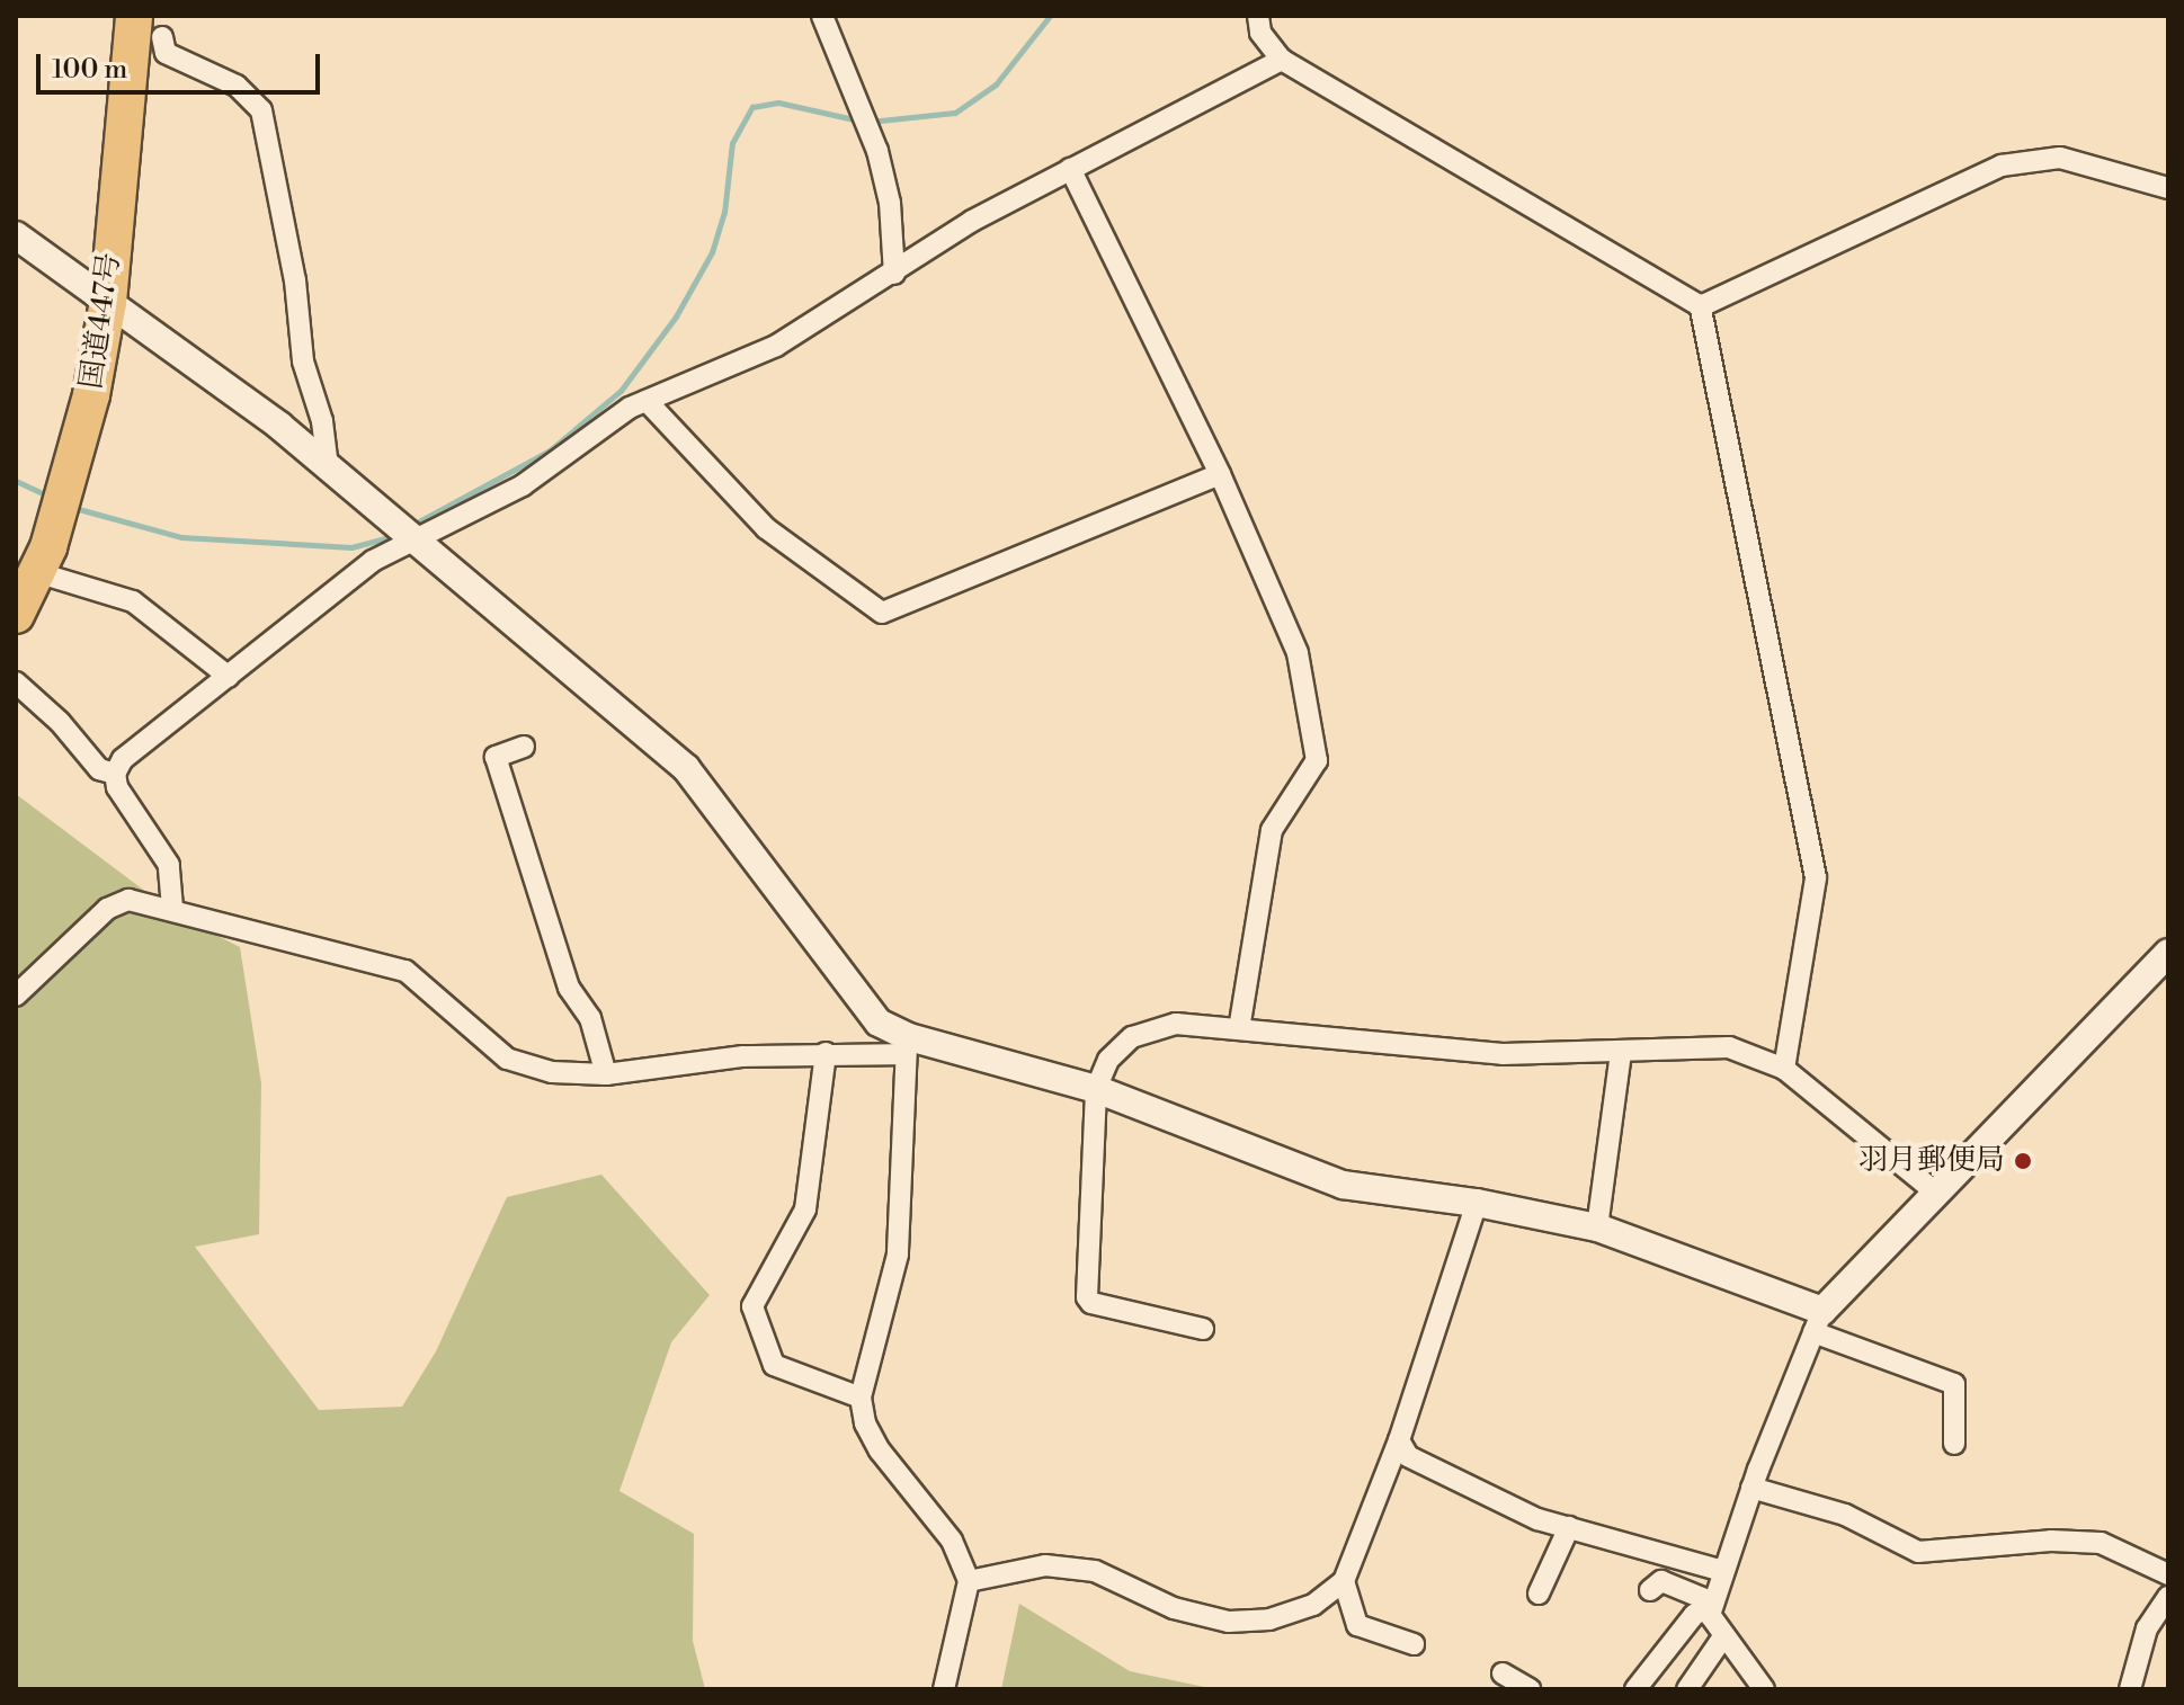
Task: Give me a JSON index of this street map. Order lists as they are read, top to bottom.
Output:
{
  "streets": {
    "highway": ["国道447号"]
  },
  "places": ["羽月郵便局"],
  "scale_bar": "100 m"
}
